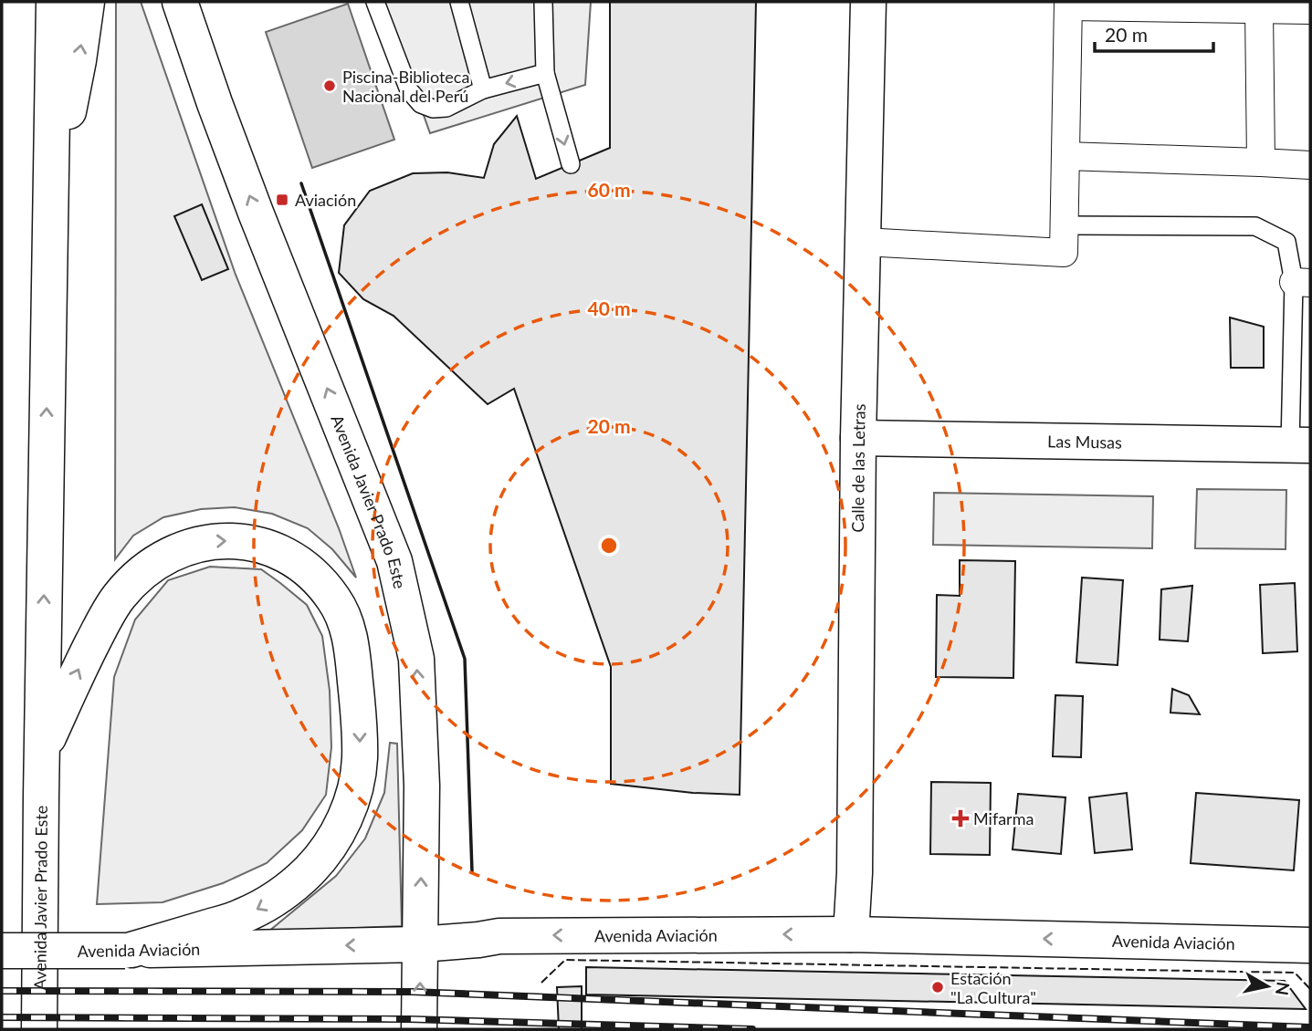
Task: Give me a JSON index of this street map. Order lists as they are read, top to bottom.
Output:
{
  "streets": {
    "main road": [
      "Las Musas",
      "Calle de las Letras",
      "Avenida Javier Prado Este",
      "Avenida Aviación"
    ]
  },
  "crossings": [
    ["Las Musas", "Calle de las Letras"],
    ["Calle de las Letras", "Avenida Aviación"],
    ["Avenida Javier Prado Este", "Avenida Aviación"]
  ],
  "one_way": ["Avenida Javier Prado Este", "Avenida Aviación"],
  "places": {
    "other": ["Piscina-Biblioteca Nacional del Perú", "Estación \"La Cultura\""],
    "transit": ["Aviación"],
    "health": ["Mifarma"]
  },
  "scale_bar": "20 m",
  "north": "right",
  "rings": ["60 m", "40 m", "20 m"]
}
